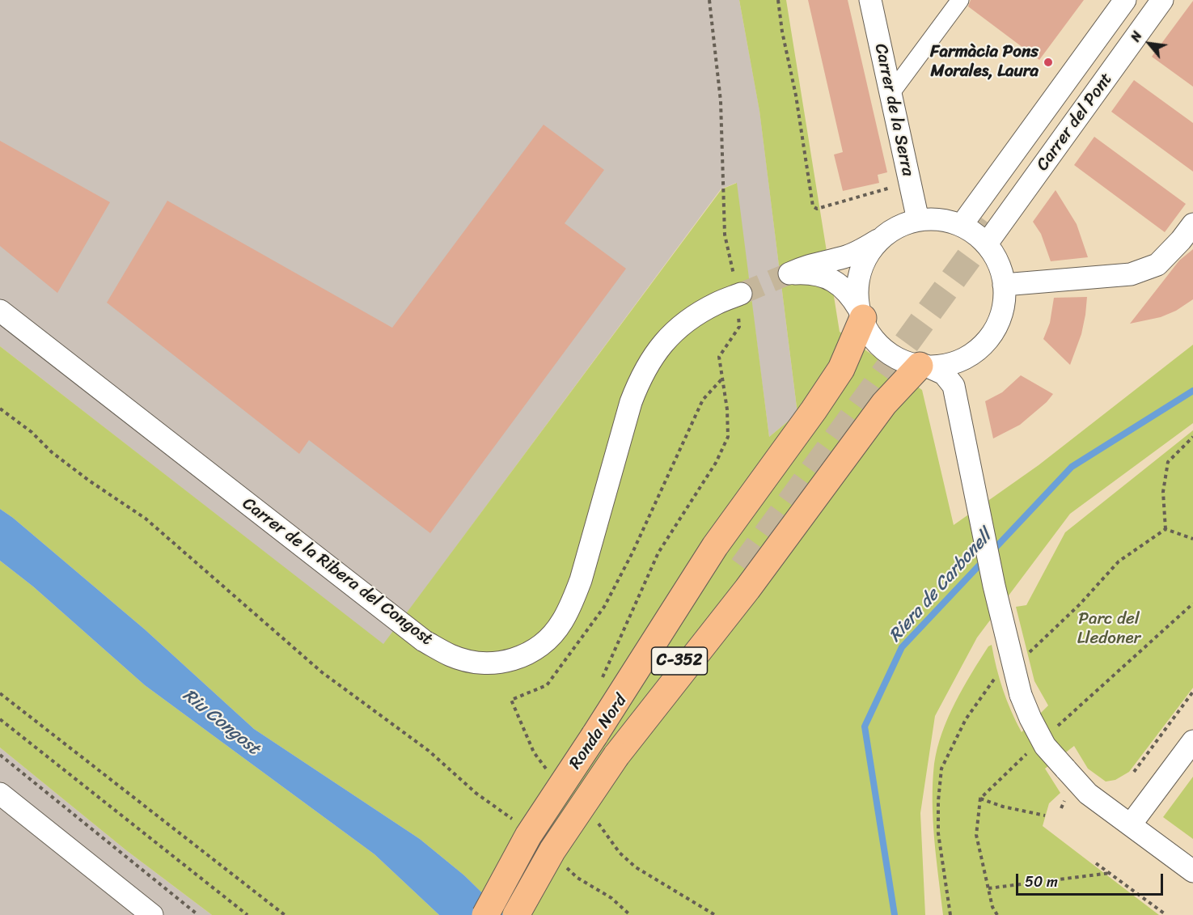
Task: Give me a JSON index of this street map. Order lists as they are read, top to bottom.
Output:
{
  "streets": {
    "highway": ["C-352", "Ronda Nord"],
    "street": ["Carrer de la Serra", "Carrer del Pont", "Carrer de la Ribera del Congost"]
  },
  "crossings": [
    ["Carrer de la Serra", "Carrer del Pont"]
  ],
  "water": ["Riera de Carbonell", "Riu Congost"],
  "parks": ["Parc del Lledoner"],
  "places": ["Farmàcia Pons Morales, Laura"],
  "scale_bar": "50 m",
  "north": "top left"
}
